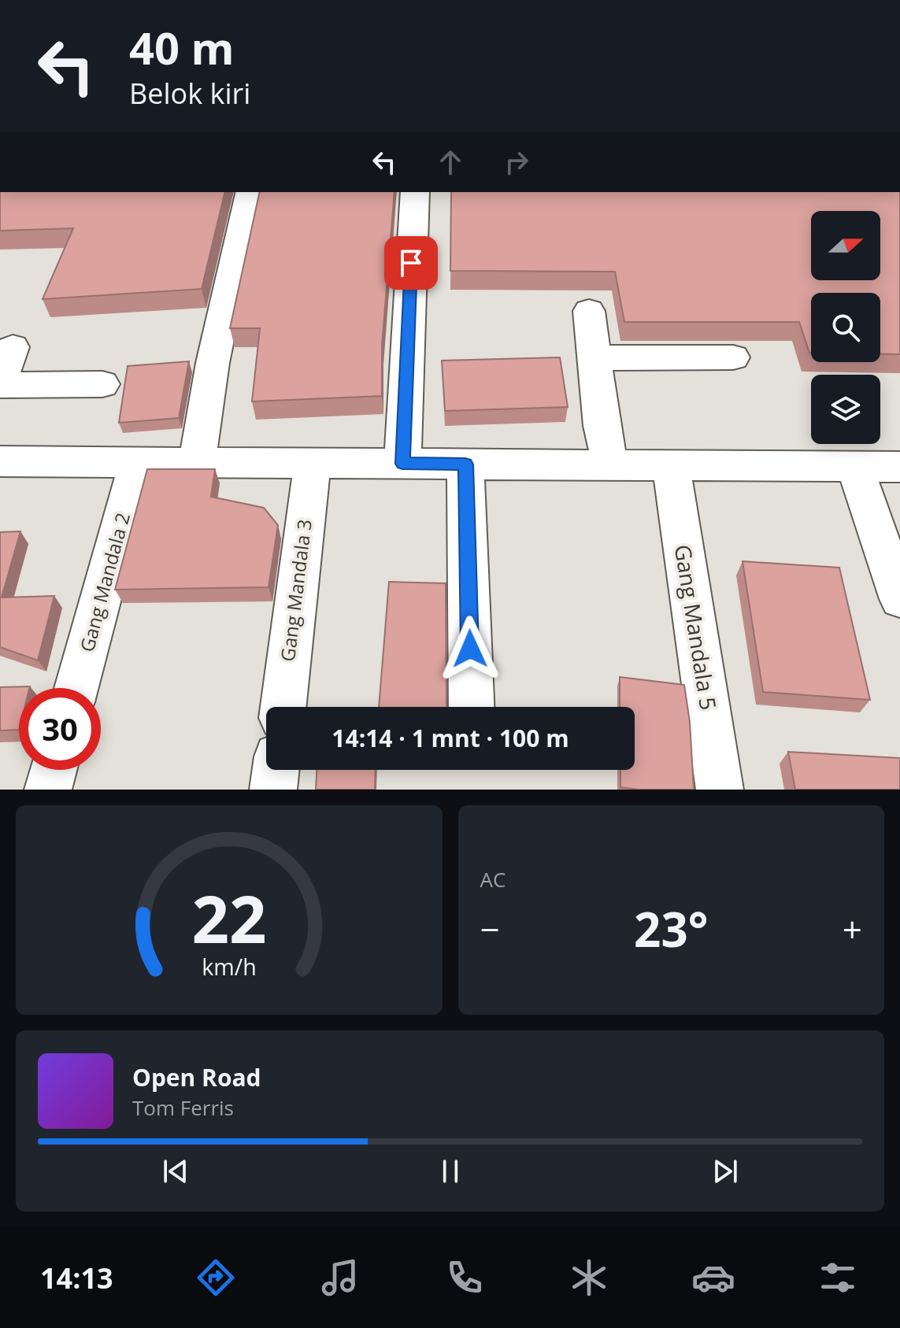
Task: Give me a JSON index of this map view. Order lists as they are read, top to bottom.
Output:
{
  "streets": {
    "street": ["Gang Mandala 2", "Gang Mandala 3", "Gang Mandala 5"]
  },
  "north": "right",
  "page": {
    "turn": ["40 m", "Belok kiri"],
    "limit": "30",
    "trip": "14:14 · 1 mnt · 100 m",
    "tile": "AC",
    "heat": ["−", "23°", "+"],
    "song": ["Open Road", "Tom Ferris"],
    "tabs": "14:13",
    "gauge": ["22", "km/h"]
  }
}
